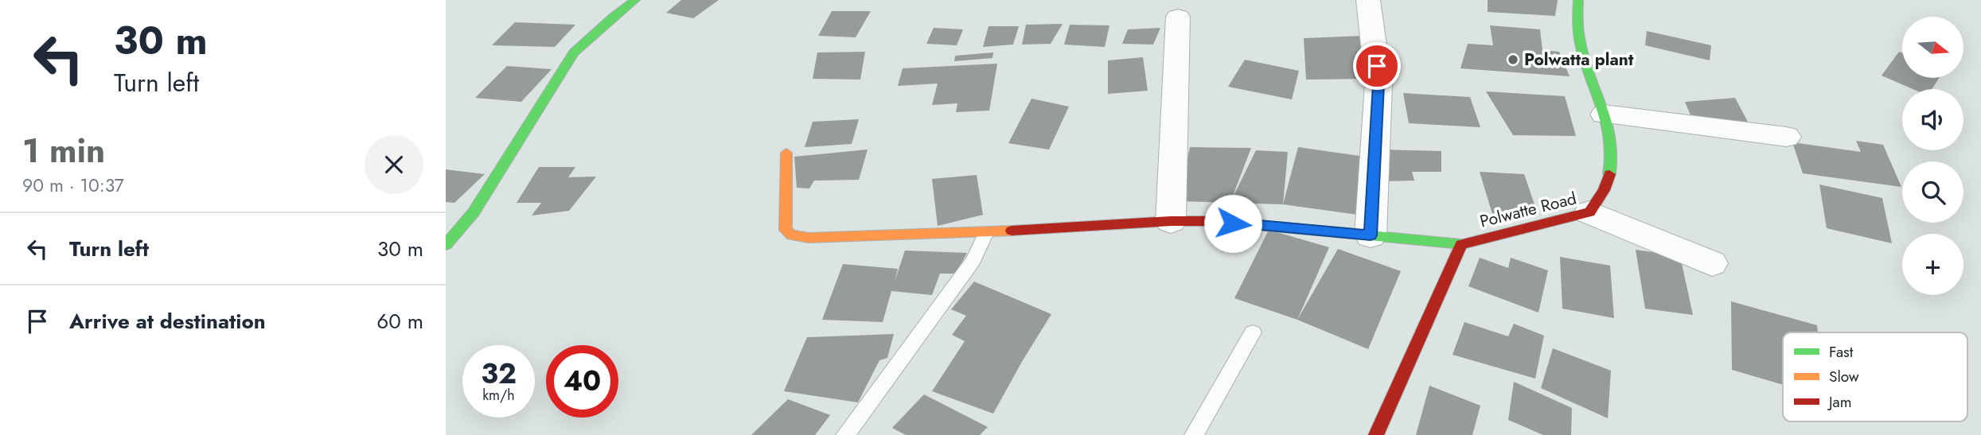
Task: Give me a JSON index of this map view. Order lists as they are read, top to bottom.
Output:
{
  "streets": {
    "street": ["Polwatte Road"]
  },
  "places": ["Polwatta plant"],
  "legend": ["Fast", "Slow", "Jam"],
  "north": "right",
  "page": {
    "turn": ["30 m", "Turn left"],
    "map_buttons": "+",
    "heading": ["1 min", "90 m · 10:37"],
    "list": [
      {
        "name": "Turn left",
        "value": "30 m"
      },
      {
        "name": "Arrive at destination",
        "value": "60 m"
      }
    ],
    "speed": "32 km/h",
    "limit": "40"
  }
}
